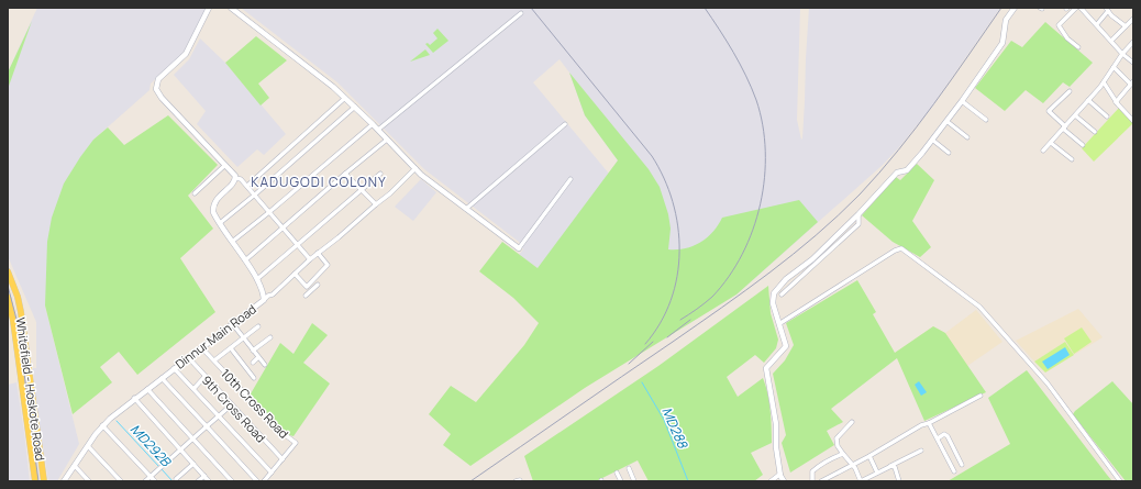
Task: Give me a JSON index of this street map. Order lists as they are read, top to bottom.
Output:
{
  "streets": {
    "main road": ["Whitefield - Hoskote Road"],
    "street": ["Dinnur Main Road", "10th Cross Road", "9th Cross Road"]
  },
  "crossings": [
    ["Dinnur Main Road", "10th Cross Road"],
    ["Dinnur Main Road", "9th Cross Road"],
    ["10th Cross Road", "9th Cross Road"]
  ],
  "districts": ["KADUGODI COLONY"],
  "water": ["MD288", "MD292B"]
}
